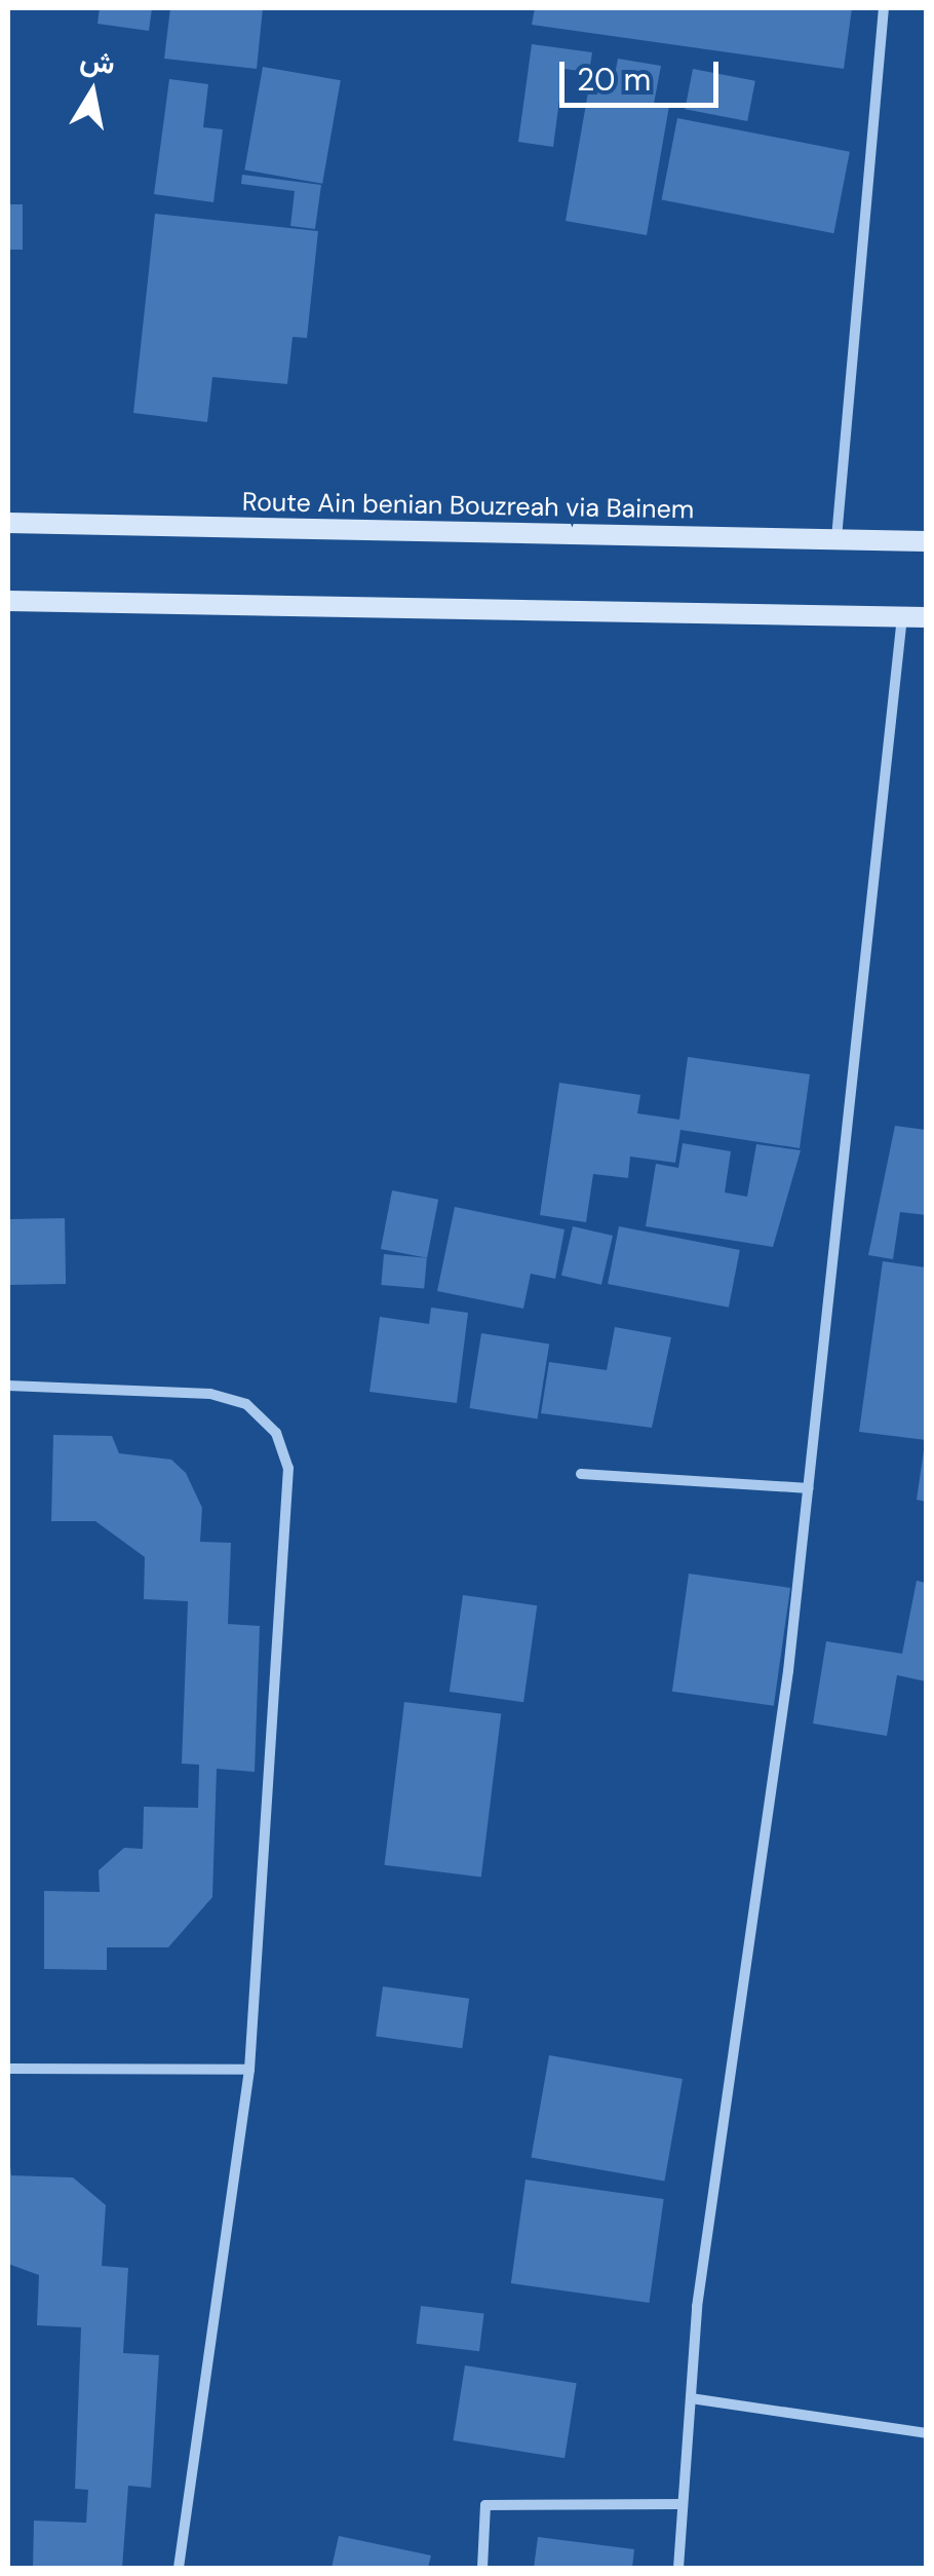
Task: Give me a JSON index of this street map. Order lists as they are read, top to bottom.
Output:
{
  "streets": {
    "main road": ["Route Ain benian Bouzreah via Bainem"]
  },
  "scale_bar": "20 m",
  "north": "top"
}
